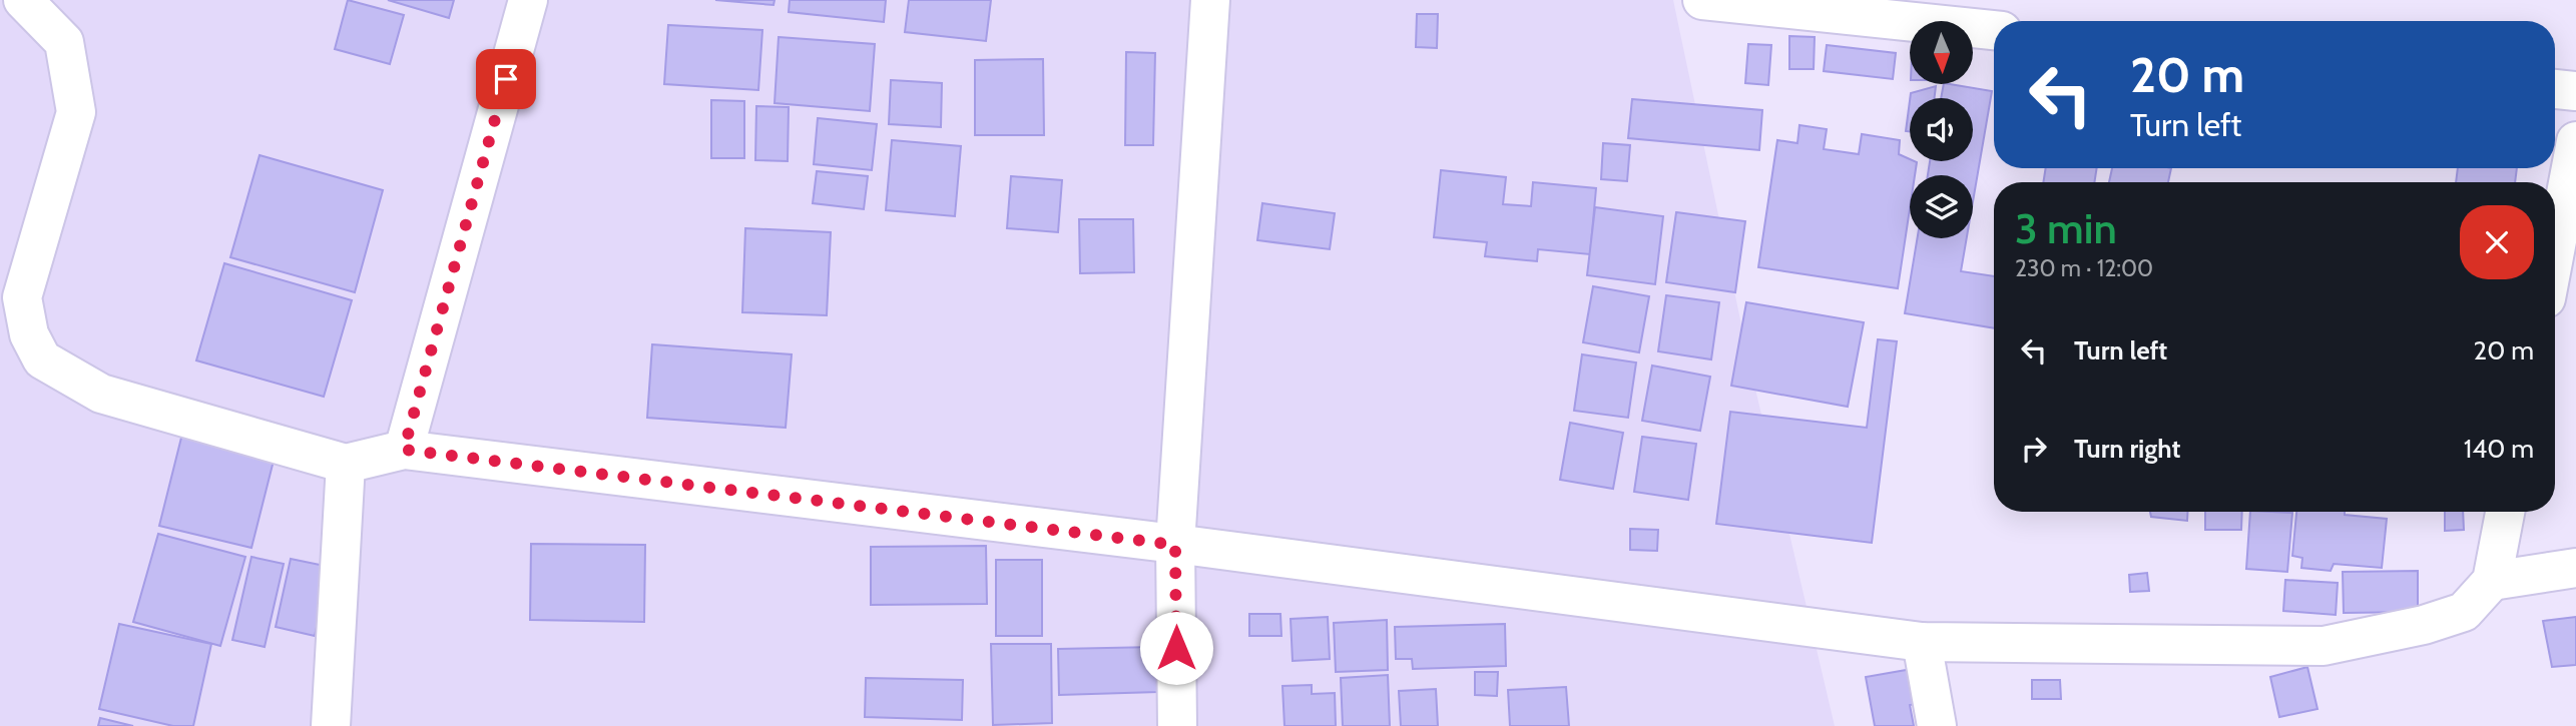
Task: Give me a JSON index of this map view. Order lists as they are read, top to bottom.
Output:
{
  "north": "bottom",
  "page": {
    "turn": ["20 m", "Turn left"],
    "heading": ["3 min", "230 m · 12:00"],
    "list": [
      {
        "name": "Turn left",
        "value": "20 m"
      },
      {
        "name": "Turn right",
        "value": "140 m"
      }
    ]
  }
}
